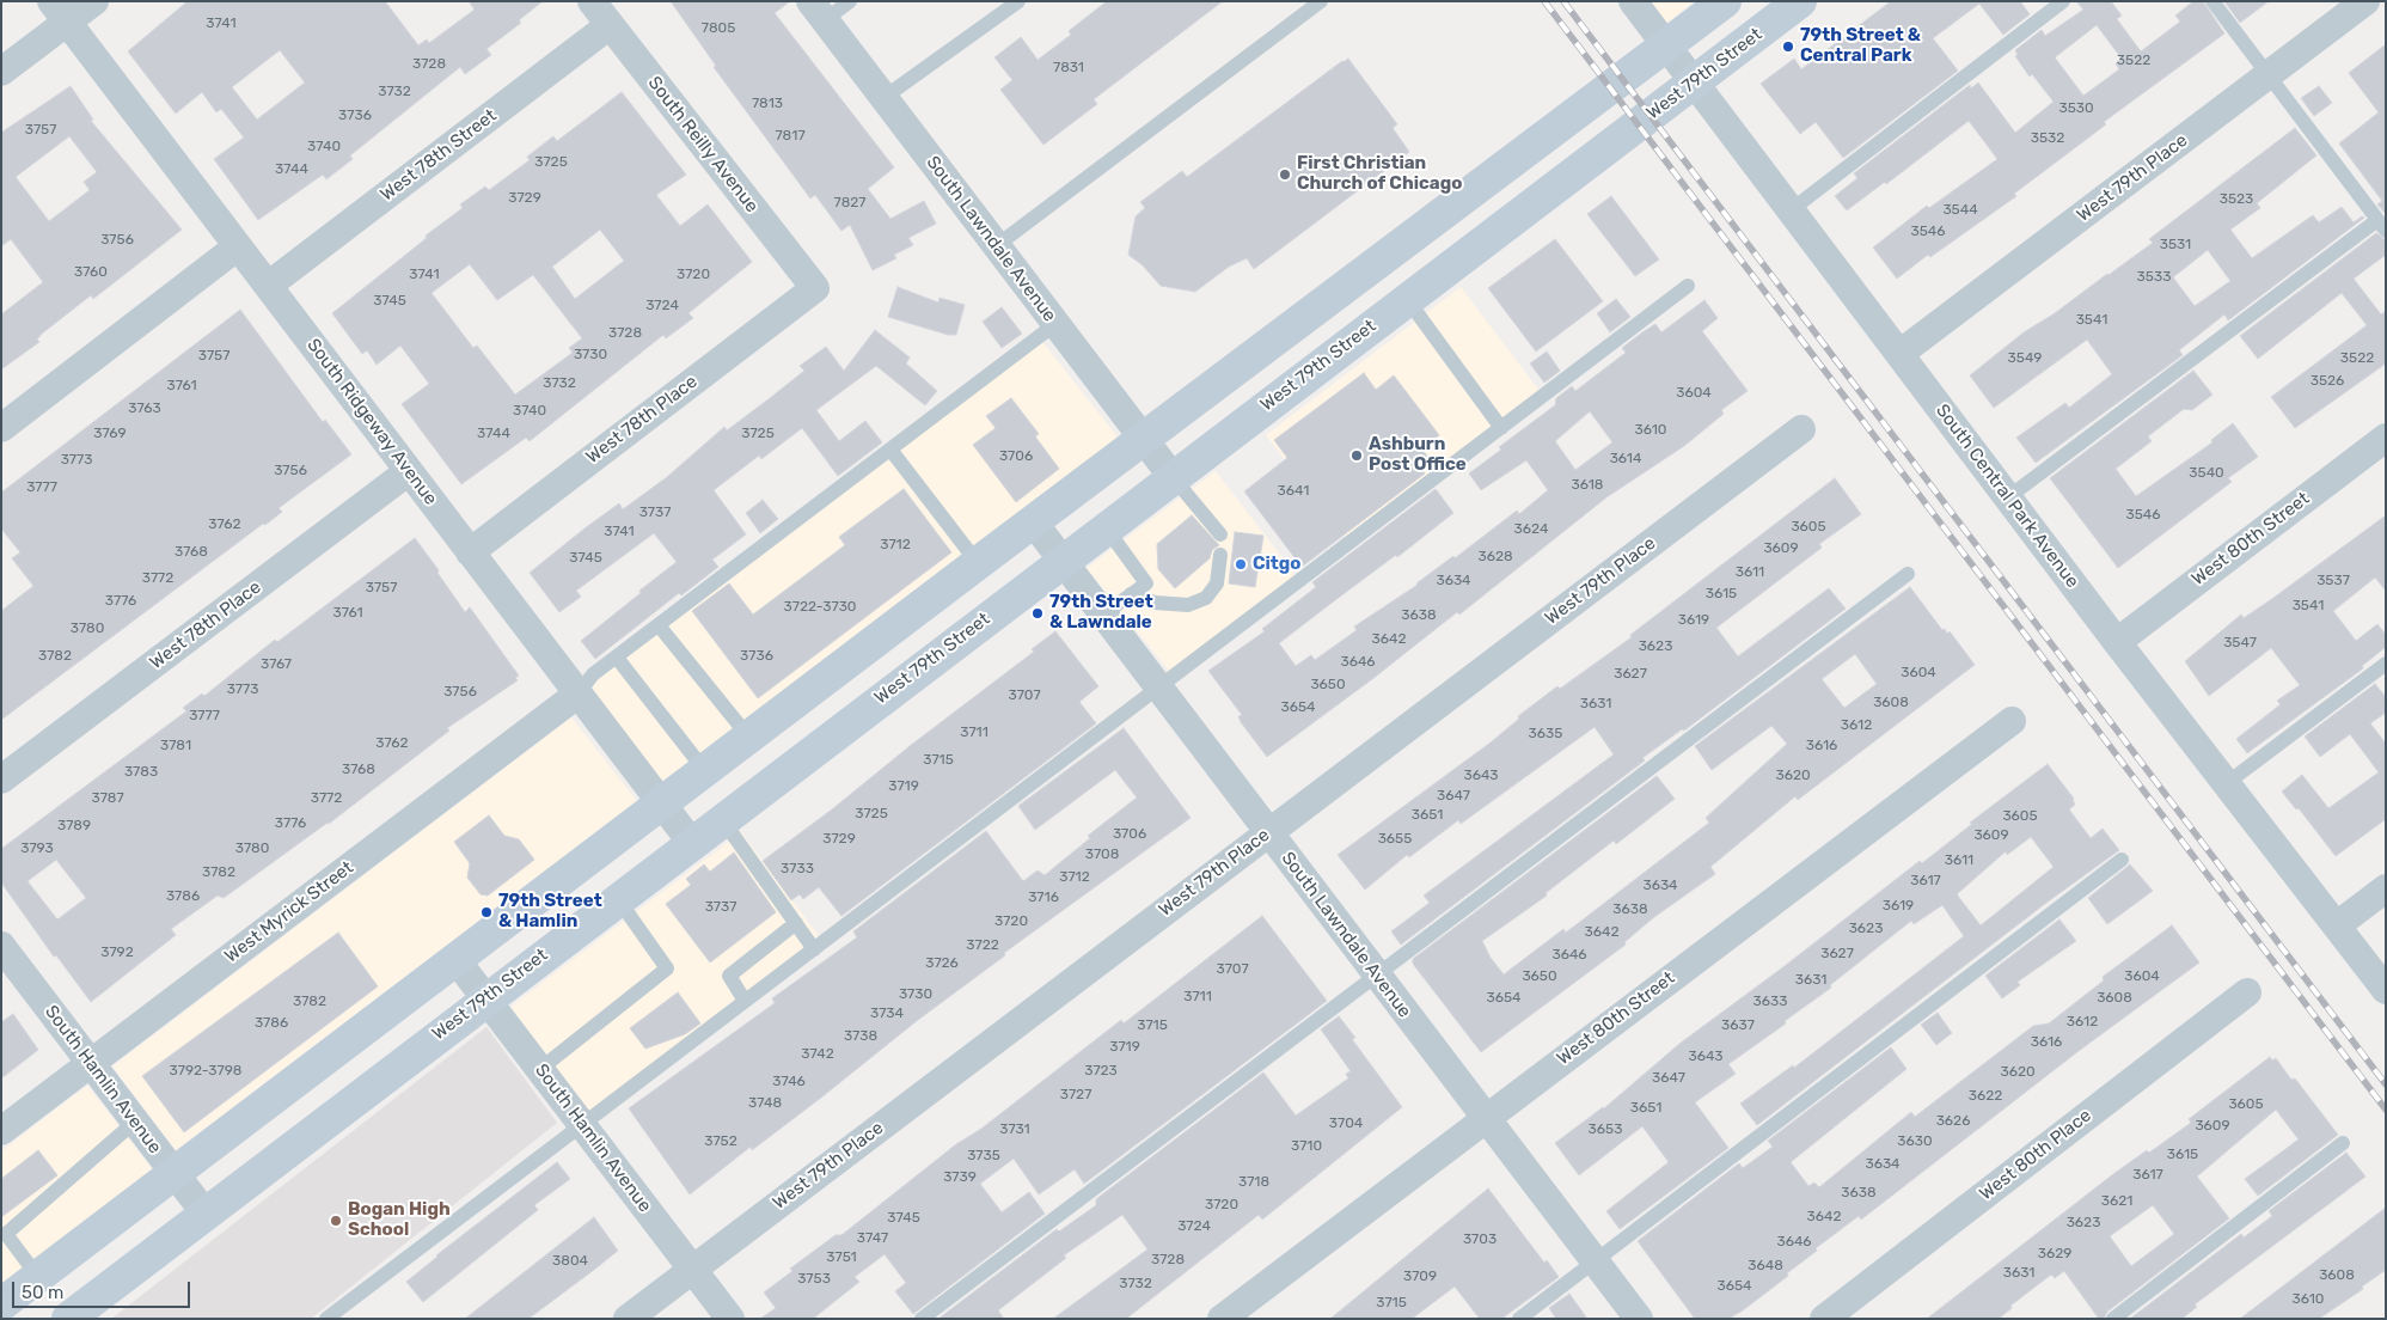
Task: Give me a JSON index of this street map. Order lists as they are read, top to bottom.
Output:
{
  "streets": {
    "main road": ["West 79th Street"],
    "street": [
      "South Reilly Avenue",
      "West 78th Street",
      "West 79th Place",
      "South Lawndale Avenue",
      "West 78th Place",
      "South Ridgeway Avenue",
      "South Central Park Avenue",
      "West 80th Street",
      "West Myrick Street",
      "South Hamlin Avenue",
      "West 80th Place"
    ]
  },
  "crossings": [
    ["West 79th Street", "South Lawndale Avenue"],
    ["West 79th Street", "South Ridgeway Avenue"],
    ["West 79th Street", "South Central Park Avenue"],
    ["West 79th Street", "South Hamlin Avenue"],
    ["South Reilly Avenue", "West 78th Street"],
    ["South Reilly Avenue", "West 78th Place"],
    ["West 78th Street", "South Ridgeway Avenue"],
    ["West 79th Place", "South Lawndale Avenue"],
    ["West 79th Place", "South Central Park Avenue"],
    ["West 79th Place", "South Hamlin Avenue"],
    ["South Lawndale Avenue", "West 80th Street"],
    ["West 78th Place", "South Ridgeway Avenue"],
    ["South Ridgeway Avenue", "West Myrick Street"],
    ["South Central Park Avenue", "West 80th Street"],
    ["West Myrick Street", "South Hamlin Avenue"]
  ],
  "places": [
    "79th Street & Central Park",
    "First Christian Church of Chicago",
    "Ashburn Post Office",
    "Citgo",
    "79th Street & Lawndale",
    "79th Street & Hamlin",
    "Bogan High School"
  ],
  "house_numbers": [
    "3741",
    "7805",
    "3522",
    "3728",
    "7831",
    "3732",
    "7813",
    "3530",
    "3736",
    "3757",
    "7817",
    "3532",
    "3740",
    "3725",
    "3744",
    "3729",
    "3523",
    "7827",
    "3544",
    "3546",
    "3756",
    "3531",
    "3760",
    "3741",
    "3720",
    "3533",
    "3745",
    "3724",
    "3541",
    "3728",
    "3730",
    "3757",
    "3549",
    "3522",
    "3526",
    "3732",
    "3761",
    "3604",
    "3763",
    "3740",
    "3610",
    "3769",
    "3744",
    "3725",
    "3706",
    "3614",
    "3773",
    "3756",
    "3540",
    "3618",
    "3777",
    "3641",
    "3737",
    "3546",
    "3762",
    "3605",
    "3624",
    "3741",
    "3712",
    "3609",
    "3768",
    "3628",
    "3745",
    "3611",
    "3772",
    "3634",
    "3537",
    "3757",
    "3615",
    "3776",
    "3541",
    "3722-3730",
    "3761",
    "3638",
    "3619",
    "3780",
    "3642",
    "3547",
    "3623",
    "3782",
    "3736",
    "3646",
    "3767",
    "3604",
    "3627",
    "3650",
    "3773",
    "3756",
    "3707",
    "3608",
    "3631",
    "3654",
    "3777",
    "3612",
    "3711",
    "3635",
    "3762",
    "3781",
    "3616",
    "3715",
    "3768",
    "3783",
    "3643",
    "3620",
    "3719",
    "3647",
    "3787",
    "3772",
    "3725",
    "3651",
    "3605",
    "3776",
    "3789",
    "3706",
    "3609",
    "3729",
    "3655",
    "3793",
    "3780",
    "3708",
    "3611",
    "3733",
    "3782",
    "3712",
    "3617",
    "3634",
    "3786",
    "3716",
    "3619",
    "3737",
    "3638",
    "3720",
    "3623",
    "3642",
    "3722",
    "3792",
    "3627",
    "3646",
    "3726",
    "3707",
    "3650",
    "3604",
    "3631",
    "3730",
    "3711",
    "3654",
    "3608",
    "3782",
    "3633",
    "3734",
    "3612",
    "3786",
    "3715",
    "3637",
    "3738",
    "3616",
    "3719",
    "3742",
    "3643",
    "3792-3798",
    "3723",
    "3620",
    "3647",
    "3746",
    "3727",
    "3622",
    "3748",
    "3605",
    "3651",
    "3626",
    "3704",
    "3609",
    "3731",
    "3653",
    "3752",
    "3630",
    "3710",
    "3615",
    "3735",
    "3634",
    "3617",
    "3739",
    "3718",
    "3638",
    "3621",
    "3720",
    "3642",
    "3745",
    "3623",
    "3724",
    "3747",
    "3703",
    "3646",
    "3629",
    "3751",
    "3728",
    "3804",
    "3648",
    "3631",
    "3608",
    "3709",
    "3753",
    "3732",
    "3654",
    "3610",
    "3715"
  ],
  "scale_bar": "50 m"
}
